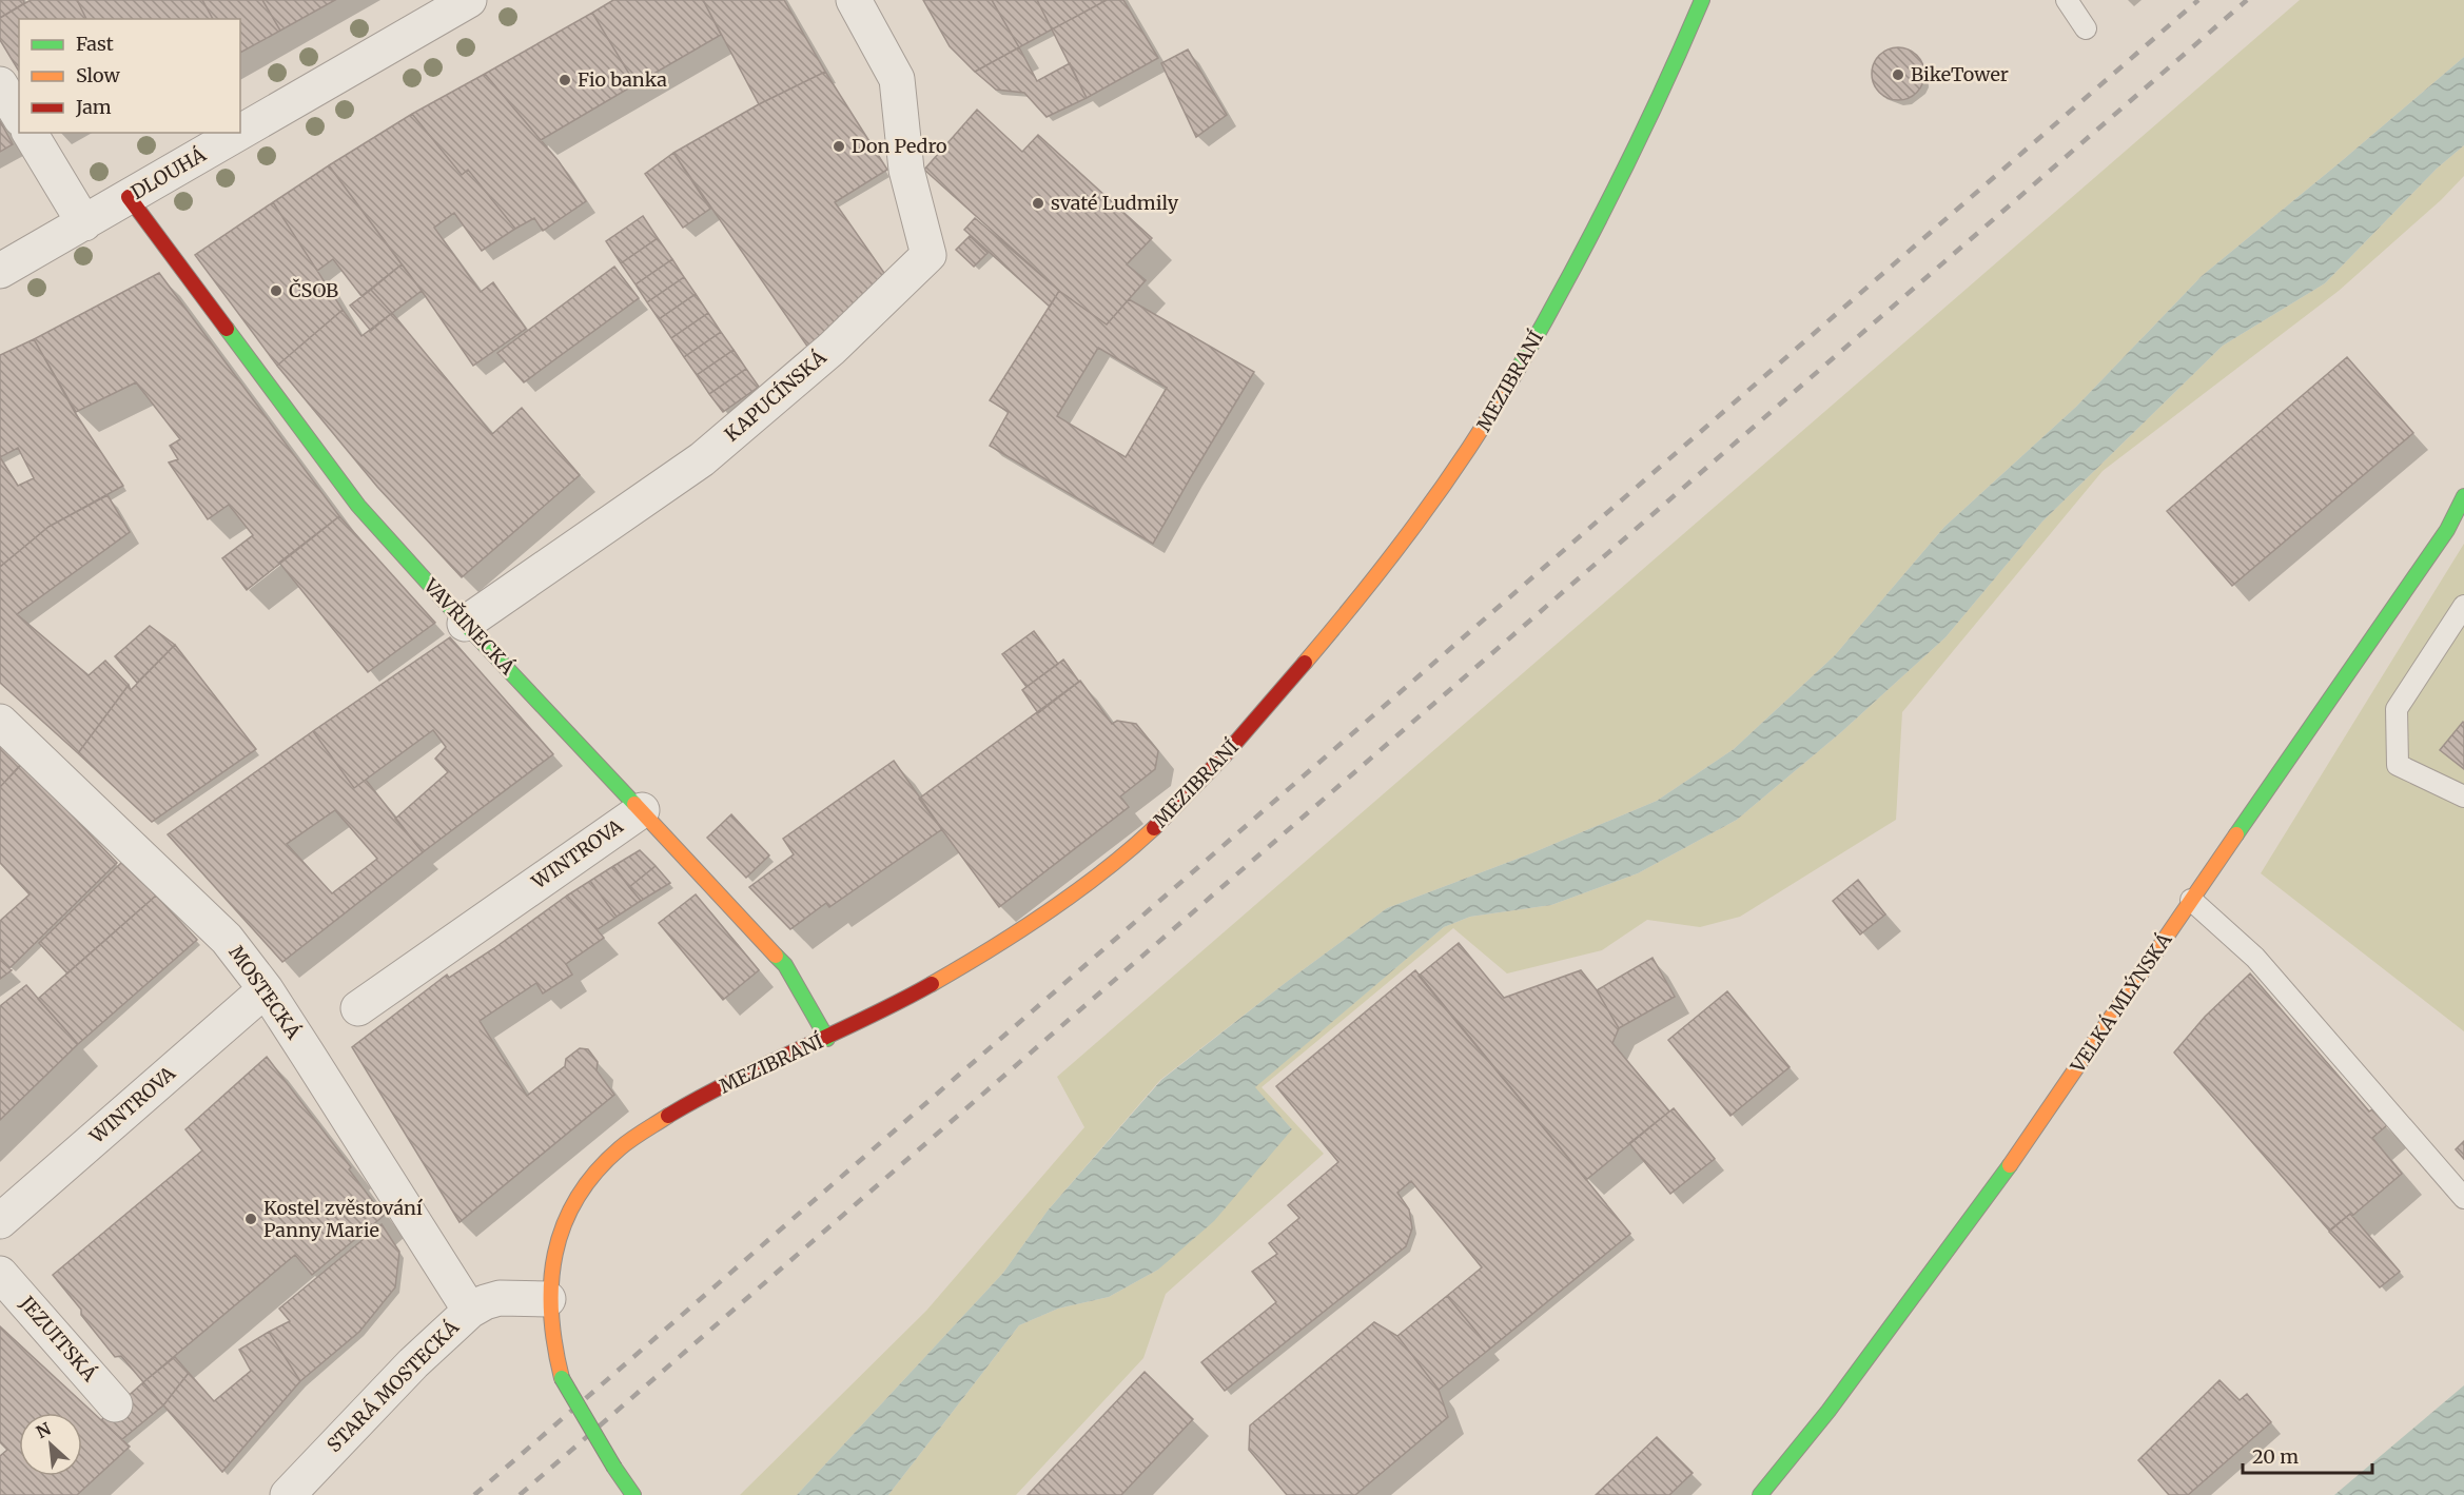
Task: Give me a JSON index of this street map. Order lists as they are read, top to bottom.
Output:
{
  "streets": {
    "street": [
      "DLOUHÁ",
      "MEZIBRANÍ",
      "KAPUCÍNSKÁ",
      "VAVŘINECKÁ",
      "WINTROVA",
      "MOSTECKÁ",
      "VELKÁ MLÝNSKÁ",
      "JEZUITSKÁ",
      "STARÁ MOSTECKÁ"
    ]
  },
  "crossings": [
    ["DLOUHÁ", "VAVŘINECKÁ"],
    ["MEZIBRANÍ", "VAVŘINECKÁ"],
    ["MEZIBRANÍ", "STARÁ MOSTECKÁ"],
    ["KAPUCÍNSKÁ", "VAVŘINECKÁ"],
    ["VAVŘINECKÁ", "WINTROVA"],
    ["WINTROVA", "MOSTECKÁ"],
    ["MOSTECKÁ", "STARÁ MOSTECKÁ"]
  ],
  "places": [
    "BikeTower",
    "Fio banka",
    "Don Pedro",
    "svaté Ludmily",
    "ČSOB",
    "Kostel zvěstování Panny Marie"
  ],
  "legend": ["Fast", "Slow", "Jam"],
  "scale_bar": "20 m",
  "north": "top left"
}
